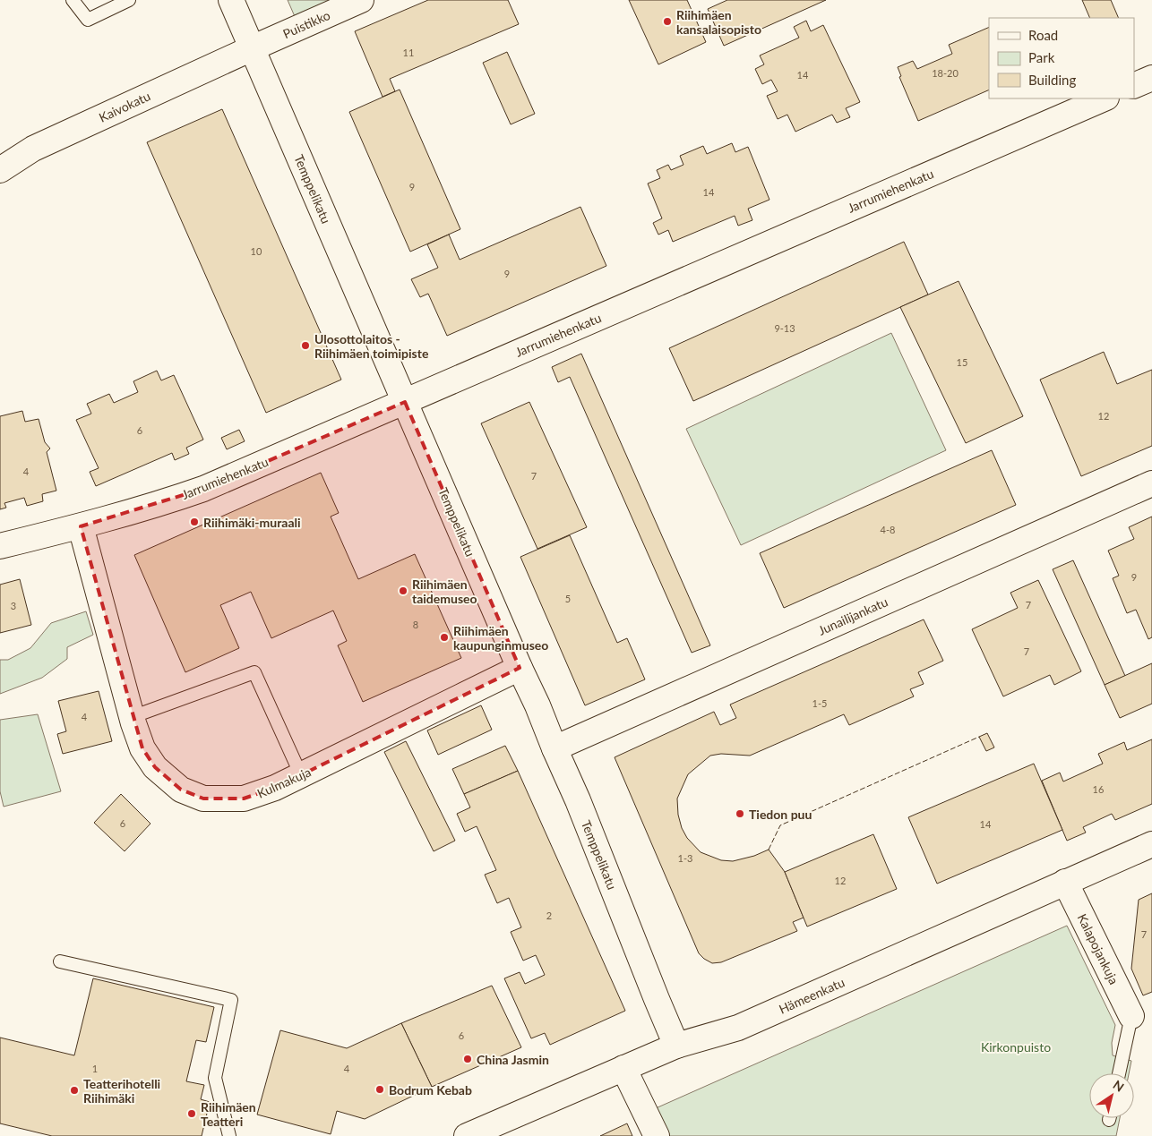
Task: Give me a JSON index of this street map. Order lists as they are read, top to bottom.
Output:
{
  "streets": {
    "street": [
      "Puistikko",
      "Kaivokatu",
      "Temppelikatu",
      "Jarrumiehenkatu",
      "Junailijankatu",
      "Kulmakuja",
      "Kalapojankuja",
      "Hämeenkatu"
    ]
  },
  "crossings": [
    ["Puistikko", "Kaivokatu"],
    ["Puistikko", "Temppelikatu"],
    ["Kaivokatu", "Temppelikatu"],
    ["Temppelikatu", "Jarrumiehenkatu"],
    ["Temppelikatu", "Junailijankatu"],
    ["Temppelikatu", "Kulmakuja"],
    ["Temppelikatu", "Hämeenkatu"],
    ["Jarrumiehenkatu", "Kulmakuja"],
    ["Kalapojankuja", "Hämeenkatu"]
  ],
  "parks": ["Kirkonpuisto"],
  "places": [
    "Riihimäen kansalaisopisto",
    "Ulosottolaitos - Riihimäen toimipiste",
    "Riihimäki-muraali",
    "Riihimäen taidemuseo",
    "Riihimäen kaupunginmuseo",
    "Tiedon puu",
    "China Jasmin",
    "Bodrum Kebab",
    "Teatterihotelli Riihimäki",
    "Riihimäen Teatteri"
  ],
  "house_numbers": [
    "11",
    "18-20",
    "14",
    "9",
    "14",
    "10",
    "9",
    "9-13",
    "15",
    "12",
    "6",
    "4",
    "7",
    "4-8",
    "9",
    "5",
    "7",
    "3",
    "8",
    "7",
    "1-5",
    "4",
    "16",
    "6",
    "14",
    "1-3",
    "12",
    "2",
    "7",
    "6",
    "1",
    "4"
  ],
  "legend": ["Road", "Park", "Building"],
  "north": "top right"
}
